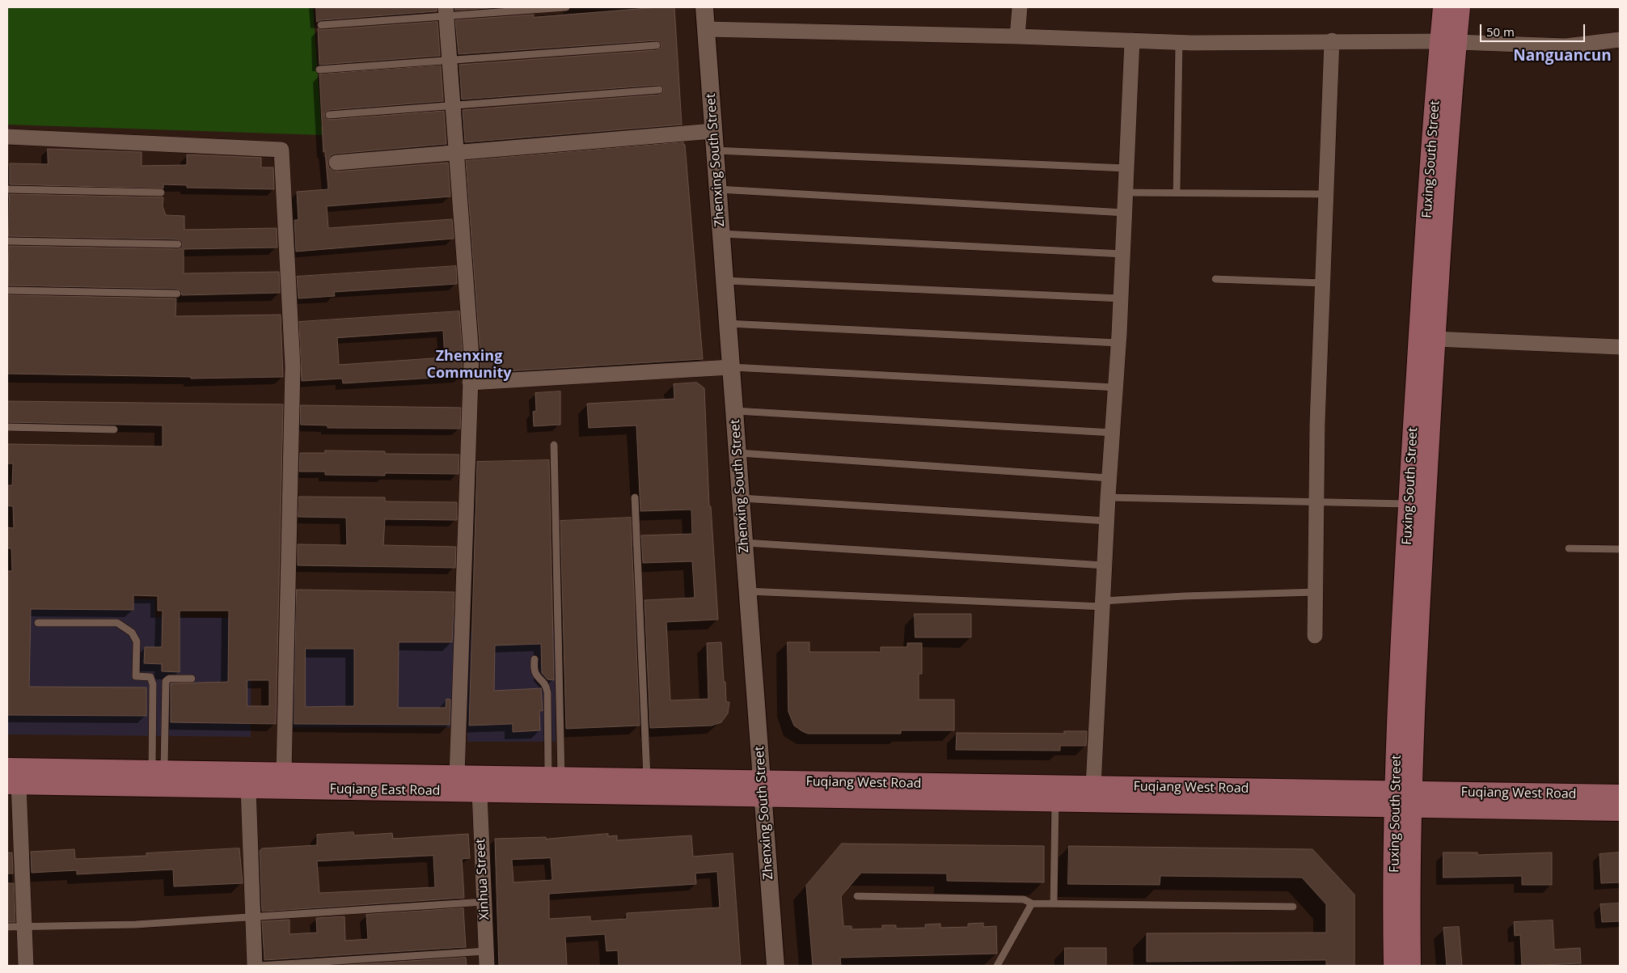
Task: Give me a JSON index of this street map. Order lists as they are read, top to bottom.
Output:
{
  "streets": {
    "main road": ["Fuxing South Street", "Fuqiang West Road", "Fuqiang East Road"],
    "street": ["Zhenxing South Street", "Xinhua Street"]
  },
  "crossings": [
    ["Fuxing South Street", "Fuqiang West Road"],
    ["Zhenxing South Street", "Fuqiang West Road"],
    ["Zhenxing South Street", "Fuqiang East Road"],
    ["Fuqiang West Road", "Fuqiang East Road"],
    ["Fuqiang East Road", "Xinhua Street"]
  ],
  "districts": ["Nanguancun", "Zhenxing Community"],
  "scale_bar": "50 m"
}
